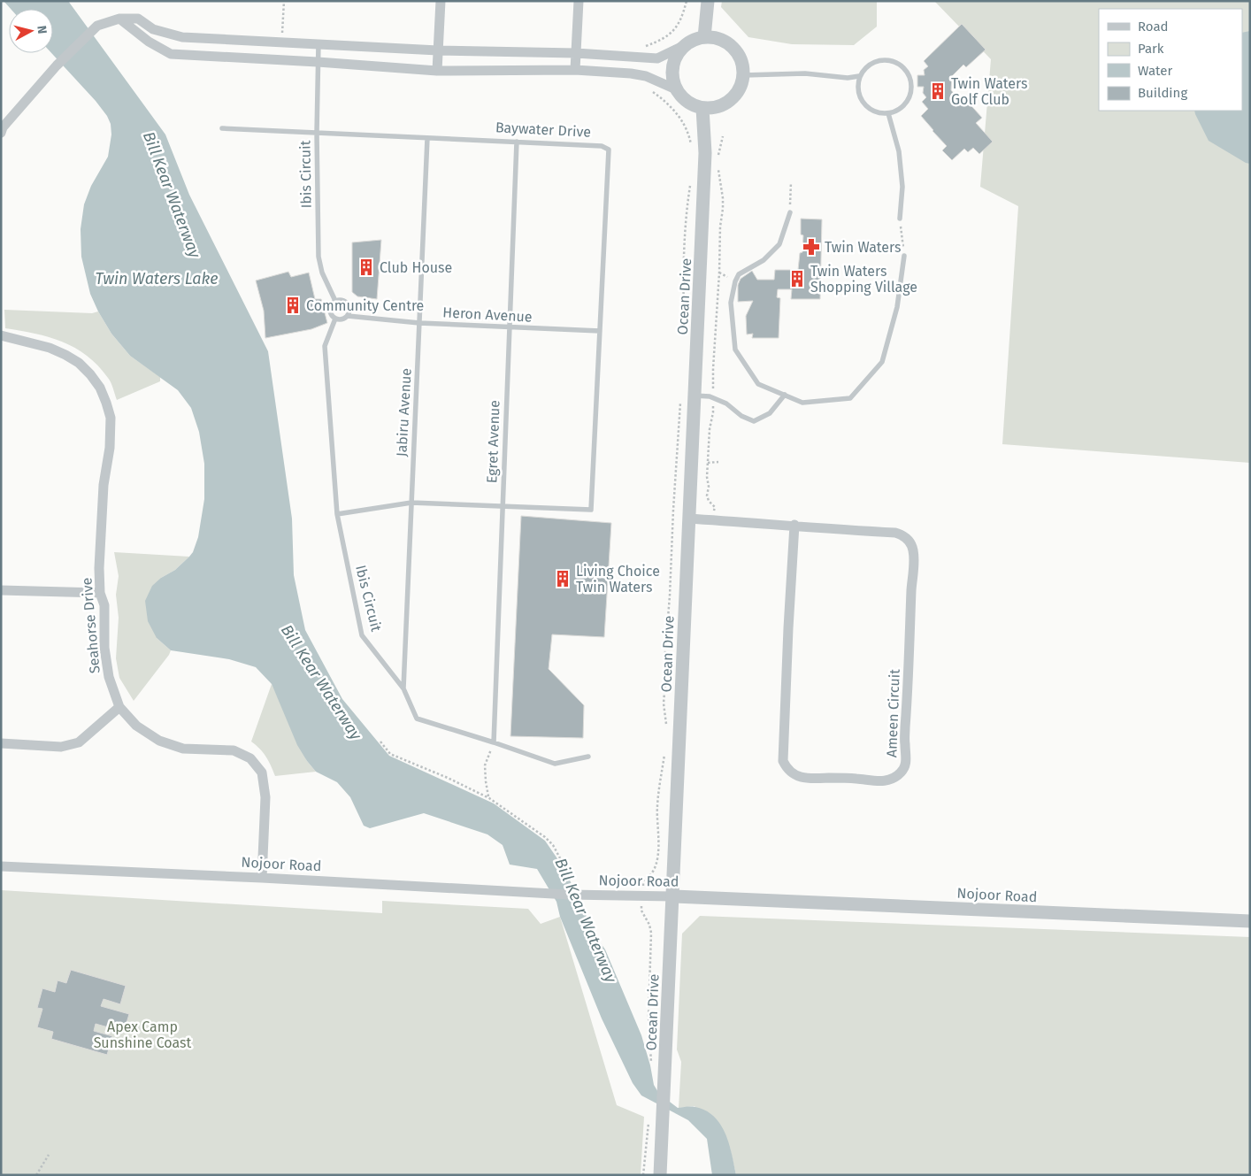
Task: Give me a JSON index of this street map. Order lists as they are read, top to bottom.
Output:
{
  "streets": {
    "street": [
      "Ocean Drive",
      "Seahorse Drive",
      "Ameen Circuit",
      "Nojoor Road"
    ],
    "lane": [
      "Baywater Drive",
      "Ibis Circuit",
      "Heron Avenue",
      "Jabiru Avenue",
      "Egret Avenue"
    ]
  },
  "crossings": [
    ["Baywater Drive", "Ibis Circuit"],
    ["Baywater Drive", "Heron Avenue"],
    ["Baywater Drive", "Jabiru Avenue"],
    ["Baywater Drive", "Egret Avenue"],
    ["Ibis Circuit", "Heron Avenue"],
    ["Ibis Circuit", "Jabiru Avenue"],
    ["Ibis Circuit", "Egret Avenue"],
    ["Ocean Drive", "Ameen Circuit"],
    ["Ocean Drive", "Nojoor Road"],
    ["Heron Avenue", "Jabiru Avenue"],
    ["Heron Avenue", "Egret Avenue"],
    ["Seahorse Drive", "Nojoor Road"]
  ],
  "water": ["Bill Kear Waterway", "Twin Waters Lake"],
  "parks": ["Apex Camp Sunshine Coast"],
  "places": {
    "building": [
      "Twin Waters Golf Club",
      "Club House",
      "Twin Waters Shopping Village",
      "Community Centre",
      "Living Choice Twin Waters"
    ],
    "pharmacy": ["Twin Waters"]
  },
  "legend": [
    "Road",
    "Park",
    "Water",
    "Building"
  ],
  "north": "right"
}
